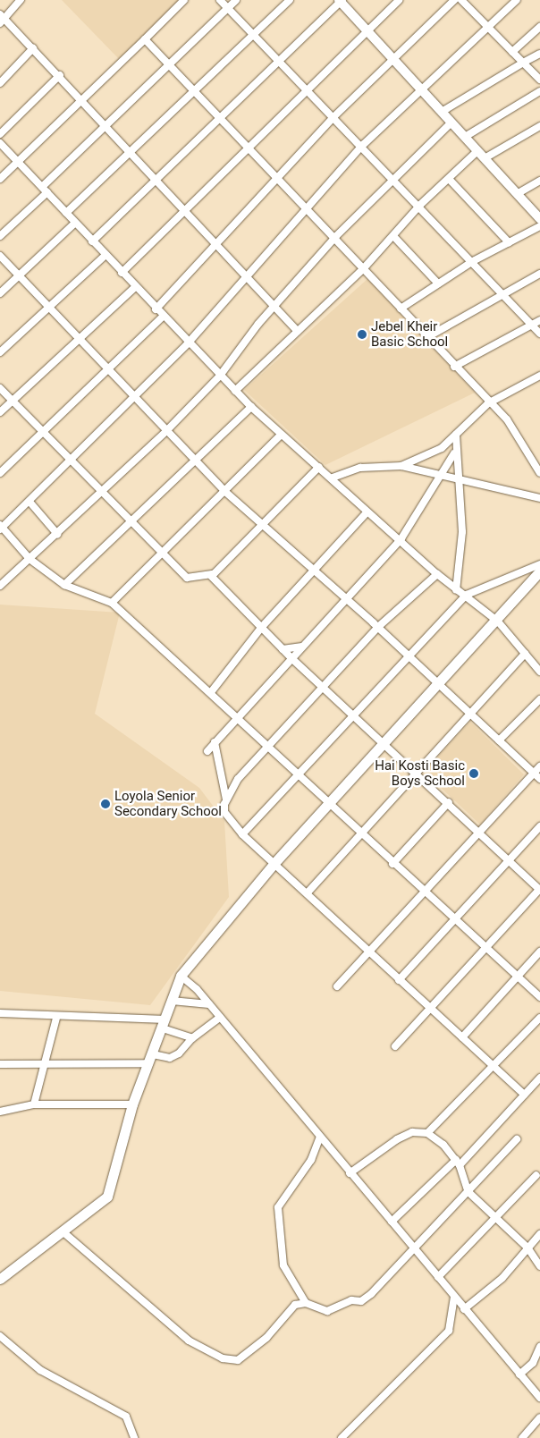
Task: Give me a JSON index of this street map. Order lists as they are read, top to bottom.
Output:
{
  "places": ["Jebel Kheir Basic School", "Hai Kosti Basic Boys School", "Loyola Senior Secondary School"]
}
